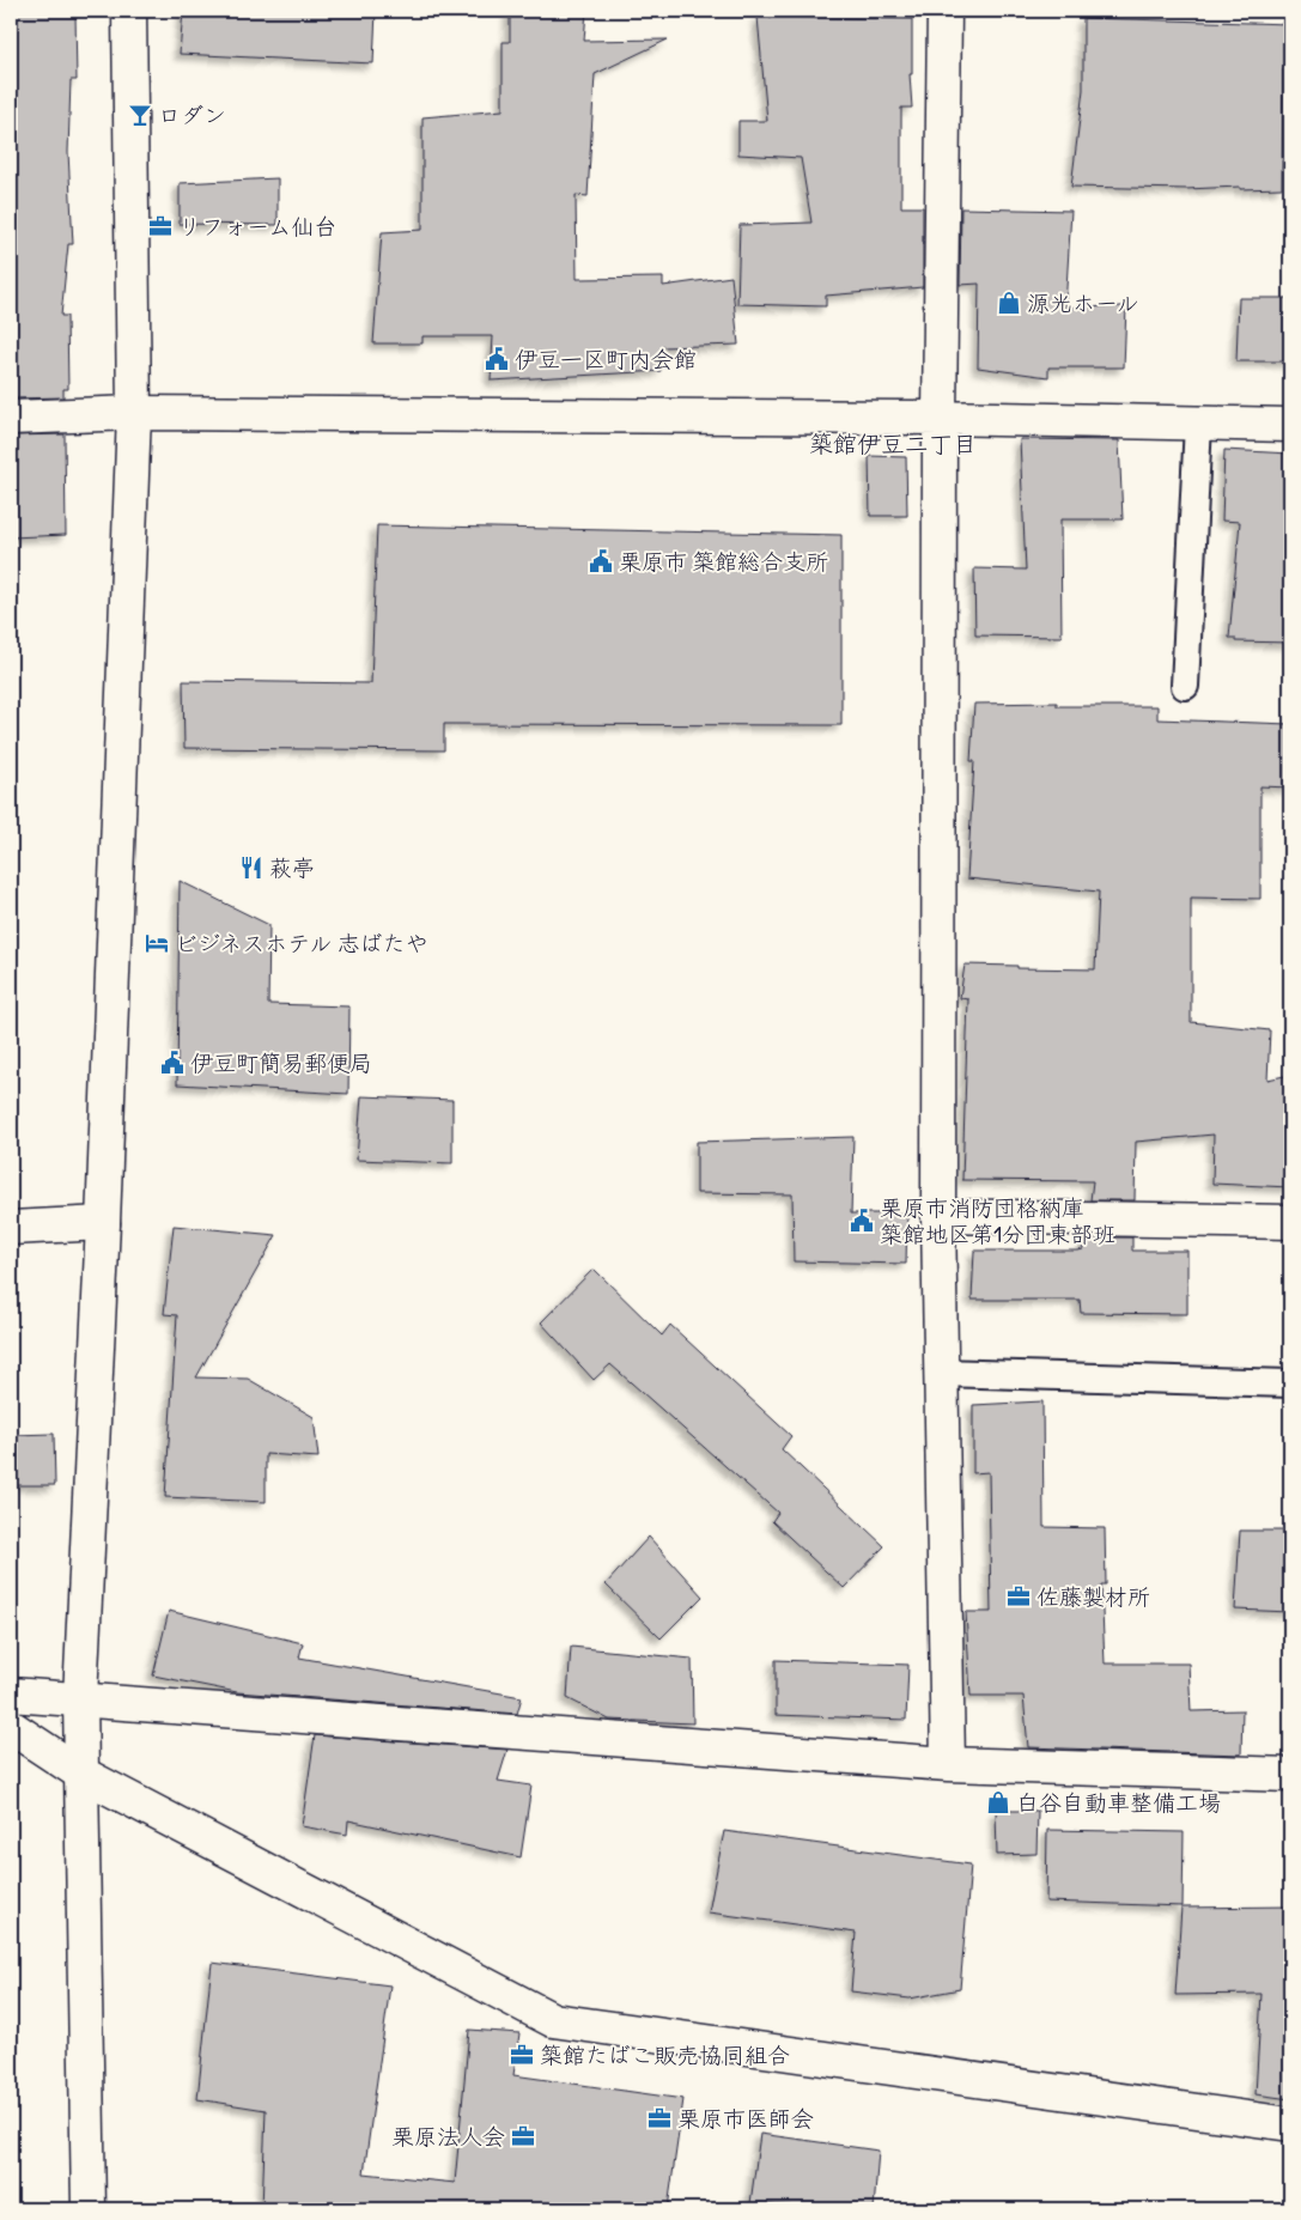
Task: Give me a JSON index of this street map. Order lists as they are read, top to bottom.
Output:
{
  "districts": ["築館伊豆二丁目"],
  "places": {
    "bar": ["ロダン"],
    "office": [
      "リフォーム仙台",
      "佐藤製材所",
      "築館たばこ販売協同組合",
      "栗原市医師会",
      "栗原法人会"
    ],
    "shop": ["源光ホール", "白谷自動車整備工場"],
    "public building": [
      "伊豆一区町内会館",
      "栗原市 築館総合支所",
      "伊豆町簡易郵便局",
      "栗原市消防団格納庫 築館地区第1分団東部班"
    ],
    "restaurant": ["萩亭"],
    "hotel": ["ビジネスホテル 志ばたや"]
  }
}
